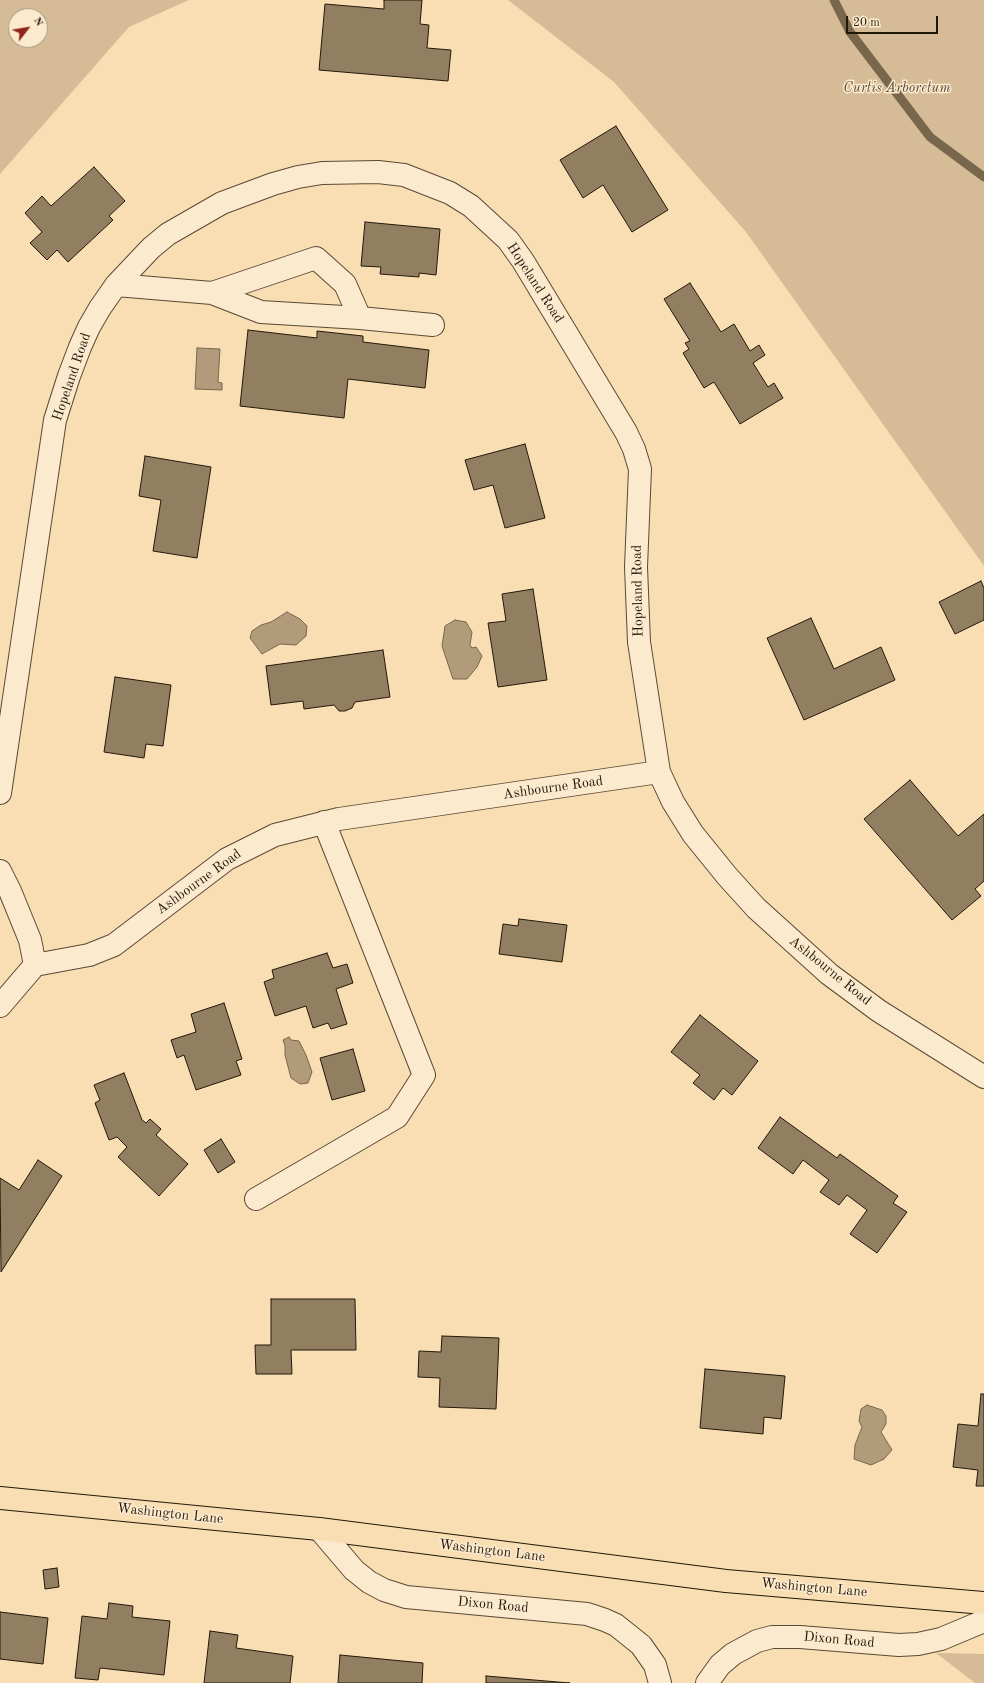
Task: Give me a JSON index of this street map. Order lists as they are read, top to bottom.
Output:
{
  "streets": {
    "main road": ["Washington Lane"],
    "street": ["Hopeland Road", "Ashbourne Road", "Dixon Road"]
  },
  "crossings": [
    ["Hopeland Road", "Ashbourne Road"],
    ["Washington Lane", "Dixon Road"]
  ],
  "parks": ["Curtis Arboretum"],
  "scale_bar": "20 m",
  "north": "top right"
}
